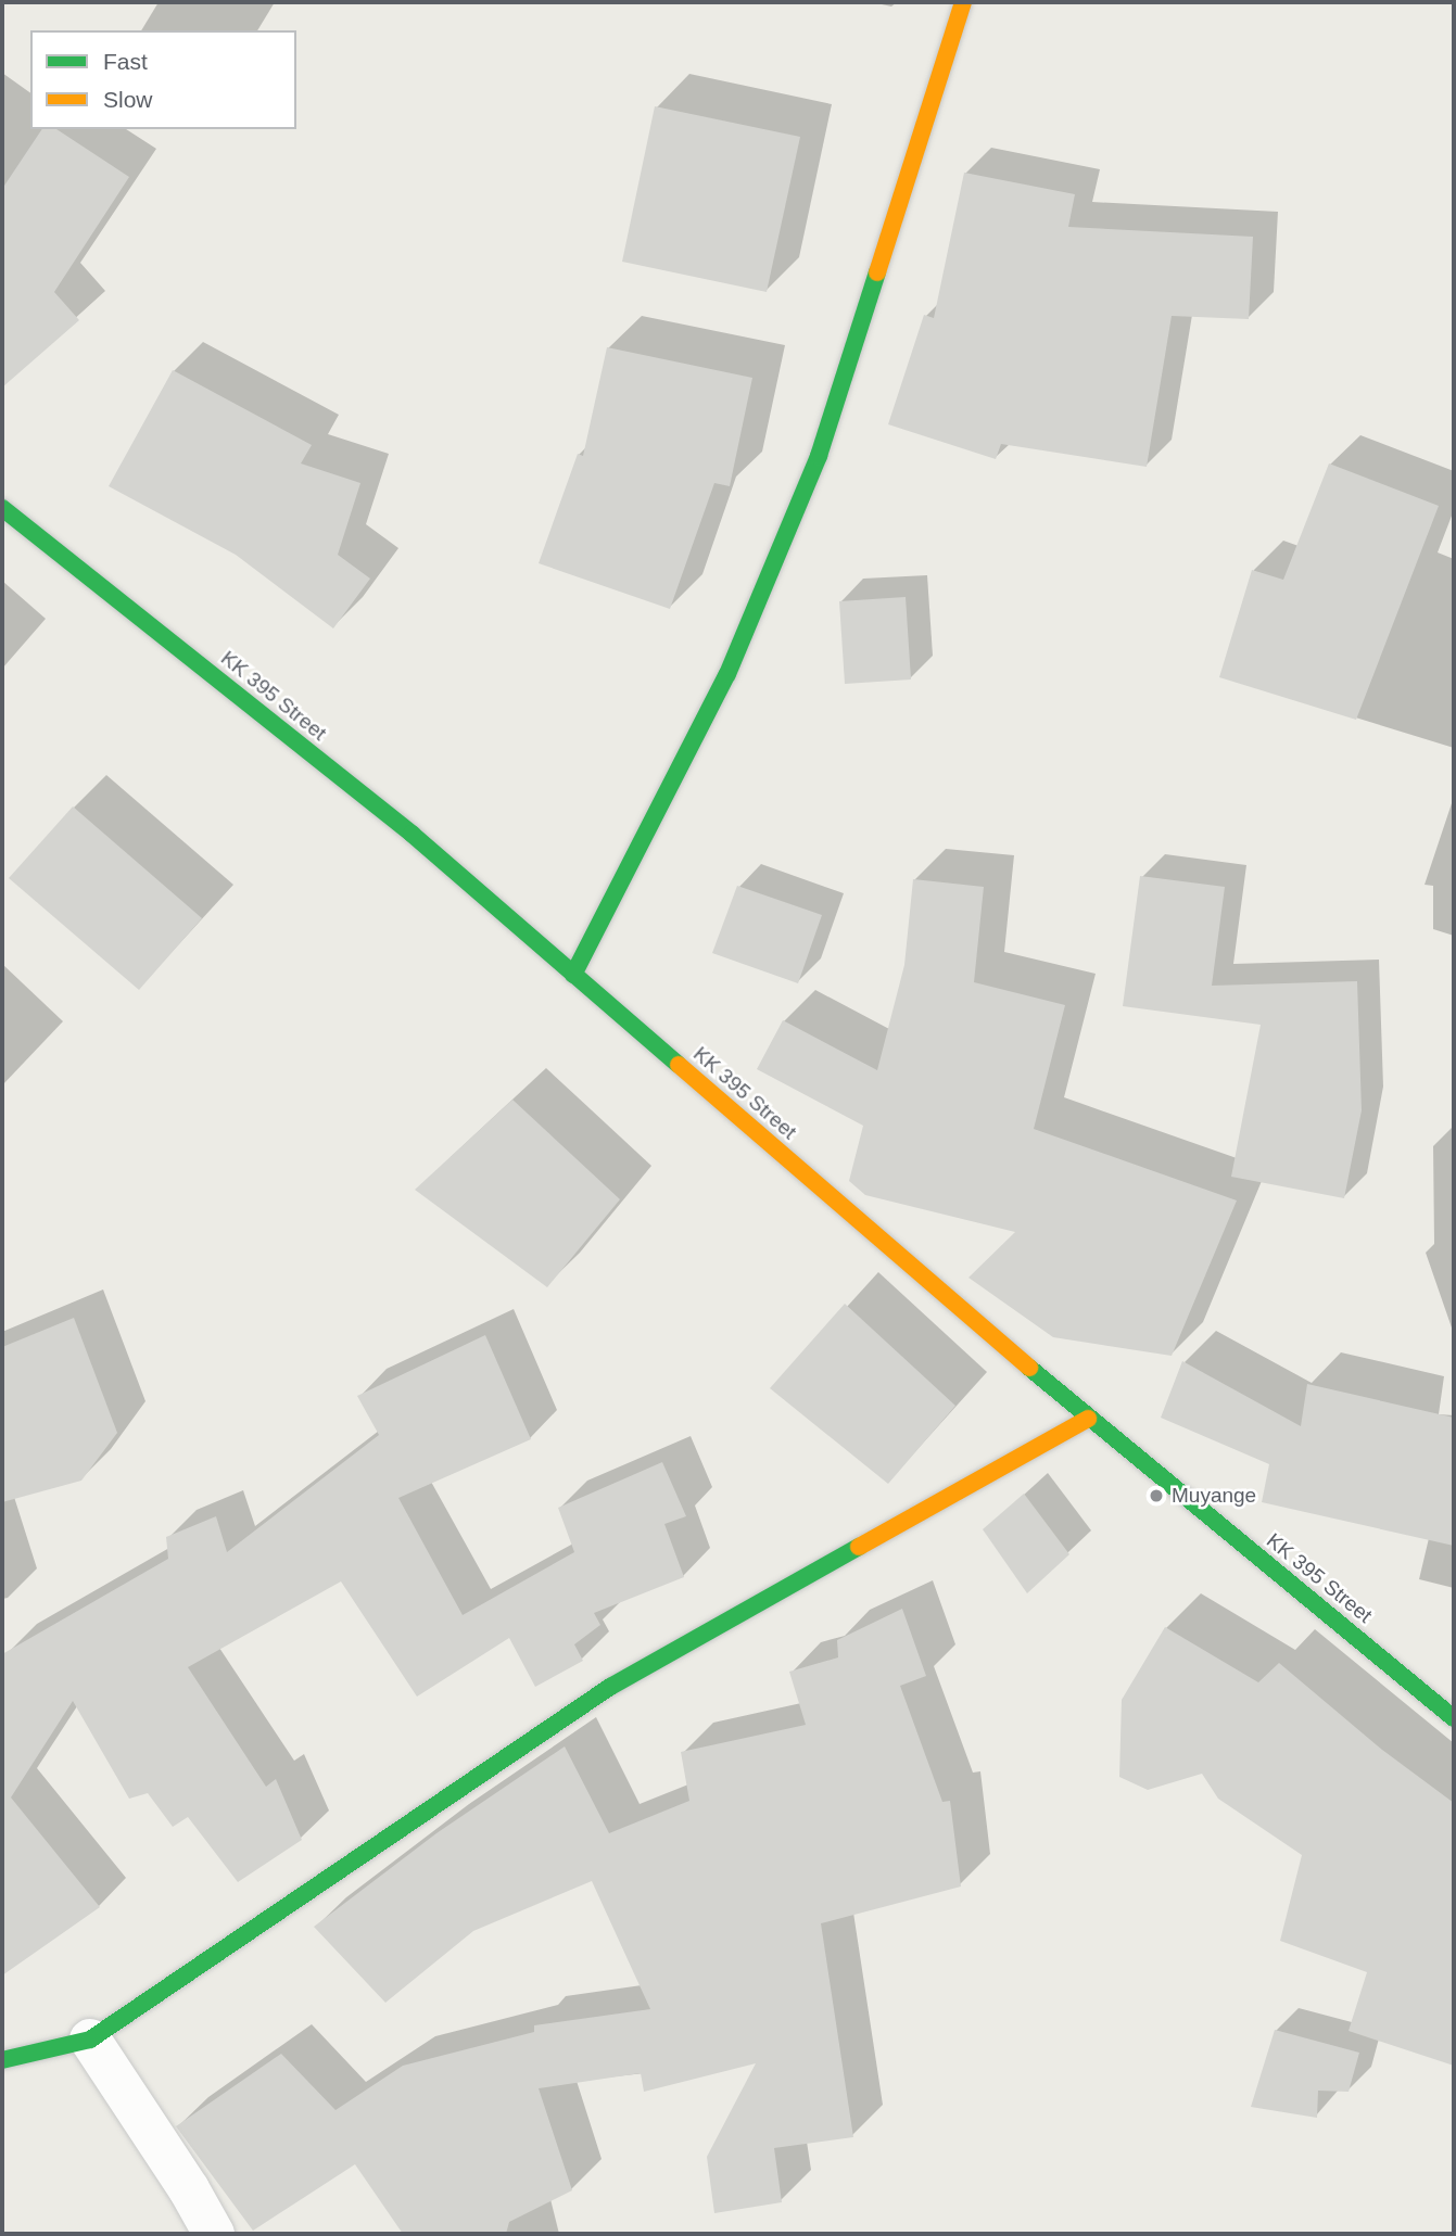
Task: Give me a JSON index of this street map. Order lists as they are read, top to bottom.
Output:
{
  "streets": {
    "street": ["KK 395 Street"]
  },
  "places": ["Muyange"],
  "legend": ["Fast", "Slow"]
}
